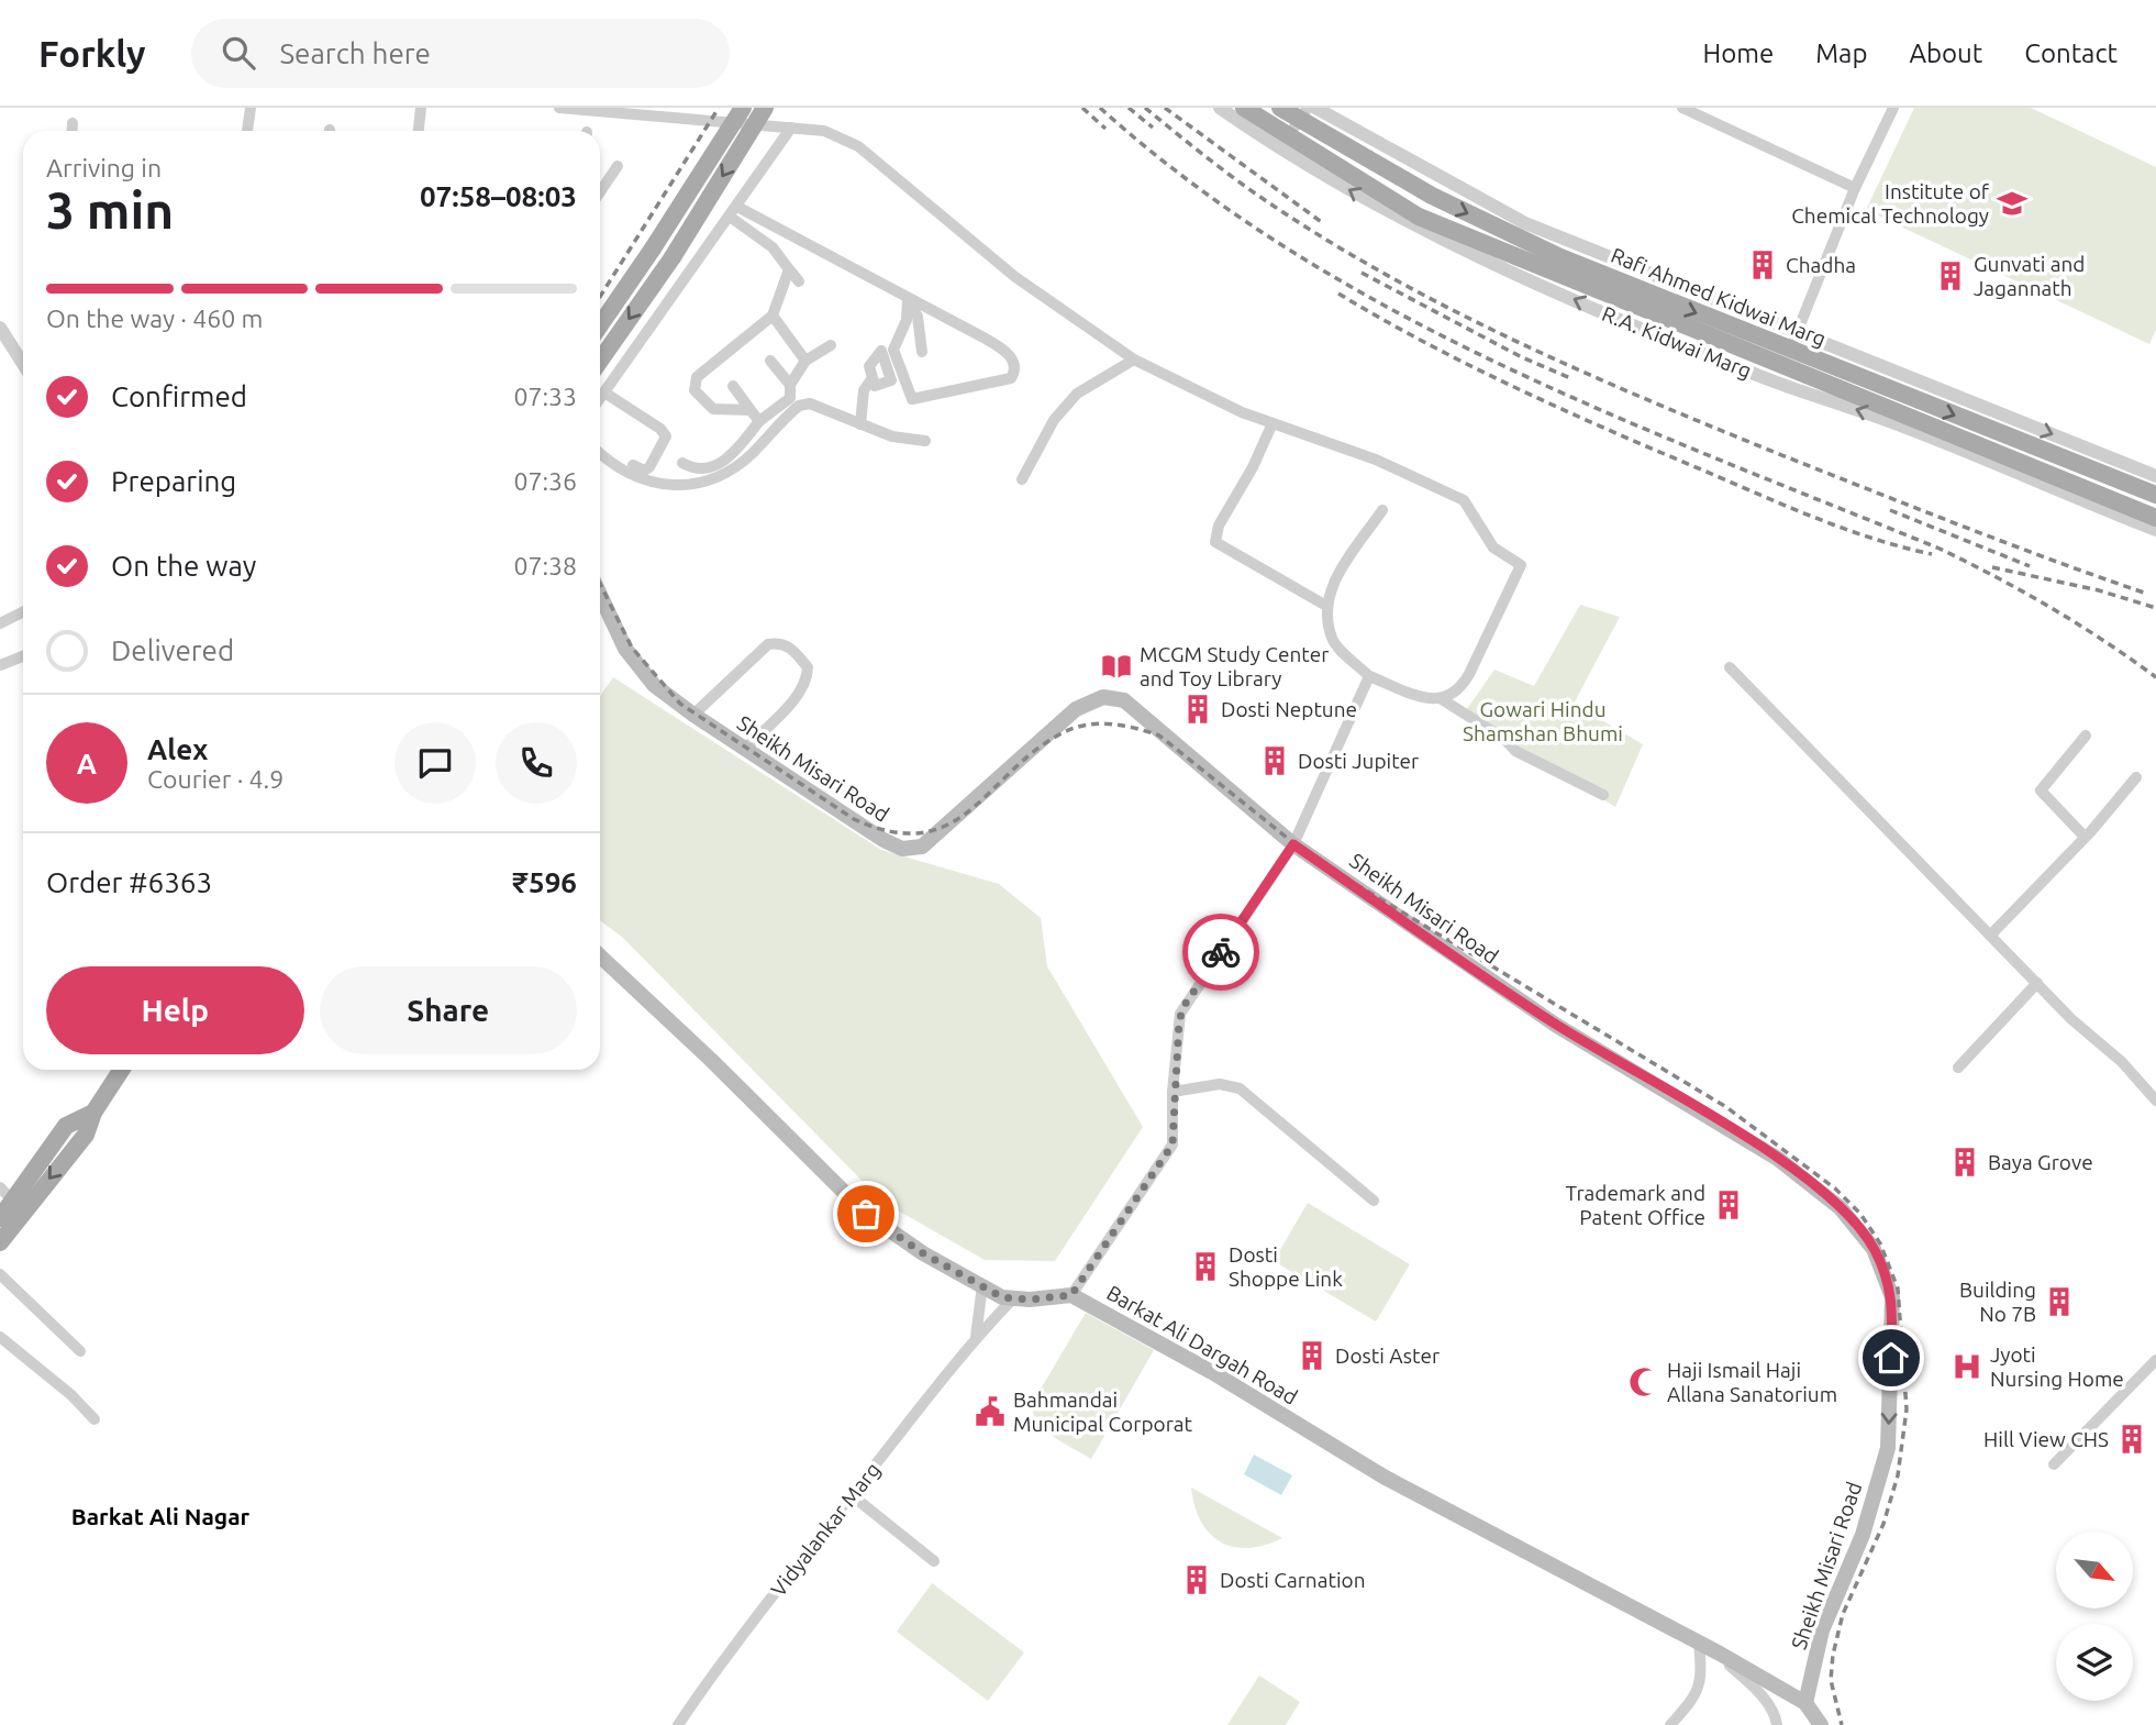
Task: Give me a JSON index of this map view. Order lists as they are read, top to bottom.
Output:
{
  "streets": {
    "main road": ["Rafi Ahmed Kidwai Marg", "Sheikh Misari Road", "Barkat Ali Dargah Road"],
    "street": ["R.A. Kidwai Marg", "Vidyalankar Marg"]
  },
  "crossings": [
    ["Sheikh Misari Road", "Barkat Ali Dargah Road"],
    ["Barkat Ali Dargah Road", "Vidyalankar Marg"]
  ],
  "one_way": ["Sheikh Misari Road"],
  "districts": ["Barkat Ali Nagar"],
  "parks": ["Gowari Hindu Shamshan Bhumi"],
  "places": {
    "school or university": ["Institute of Chemical Technology"],
    "building": [
      "Chadha",
      "Gunvati and Jagannath",
      "Dosti Neptune",
      "Dosti Jupiter",
      "Baya Grove",
      "Trademark and Patent Office",
      "Dosti Shoppe Link",
      "Building No 7B",
      "Dosti Aster",
      "Hill View CHS",
      "Dosti Carnation"
    ],
    "library": ["MCGM Study Center and Toy Library"],
    "hospital": ["Jyoti Nursing Home"],
    "mosque": ["Haji Ismail Haji Allana Sanatorium"],
    "public building": ["Bahmandai Municipal Corporat"]
  },
  "north": "bottom right",
  "page": {
    "header": "Forkly",
    "search": "Search here",
    "nav": [
      "Home",
      "Map",
      "About",
      "Contact"
    ],
    "heading": ["3 min", "Arriving in", "07:58–08:03"],
    "panel": [
      "Alex",
      "Courier · 4.9",
      "Order #6363",
      "₹596"
    ],
    "bar": "On the way · 460 m",
    "list": [
      ["Confirmed", "07:33"],
      ["Preparing", "07:36"],
      ["On the way", "07:38"],
      "Delivered"
    ],
    "round": "A",
    "buttons": ["Help", "Share"]
  }
}
